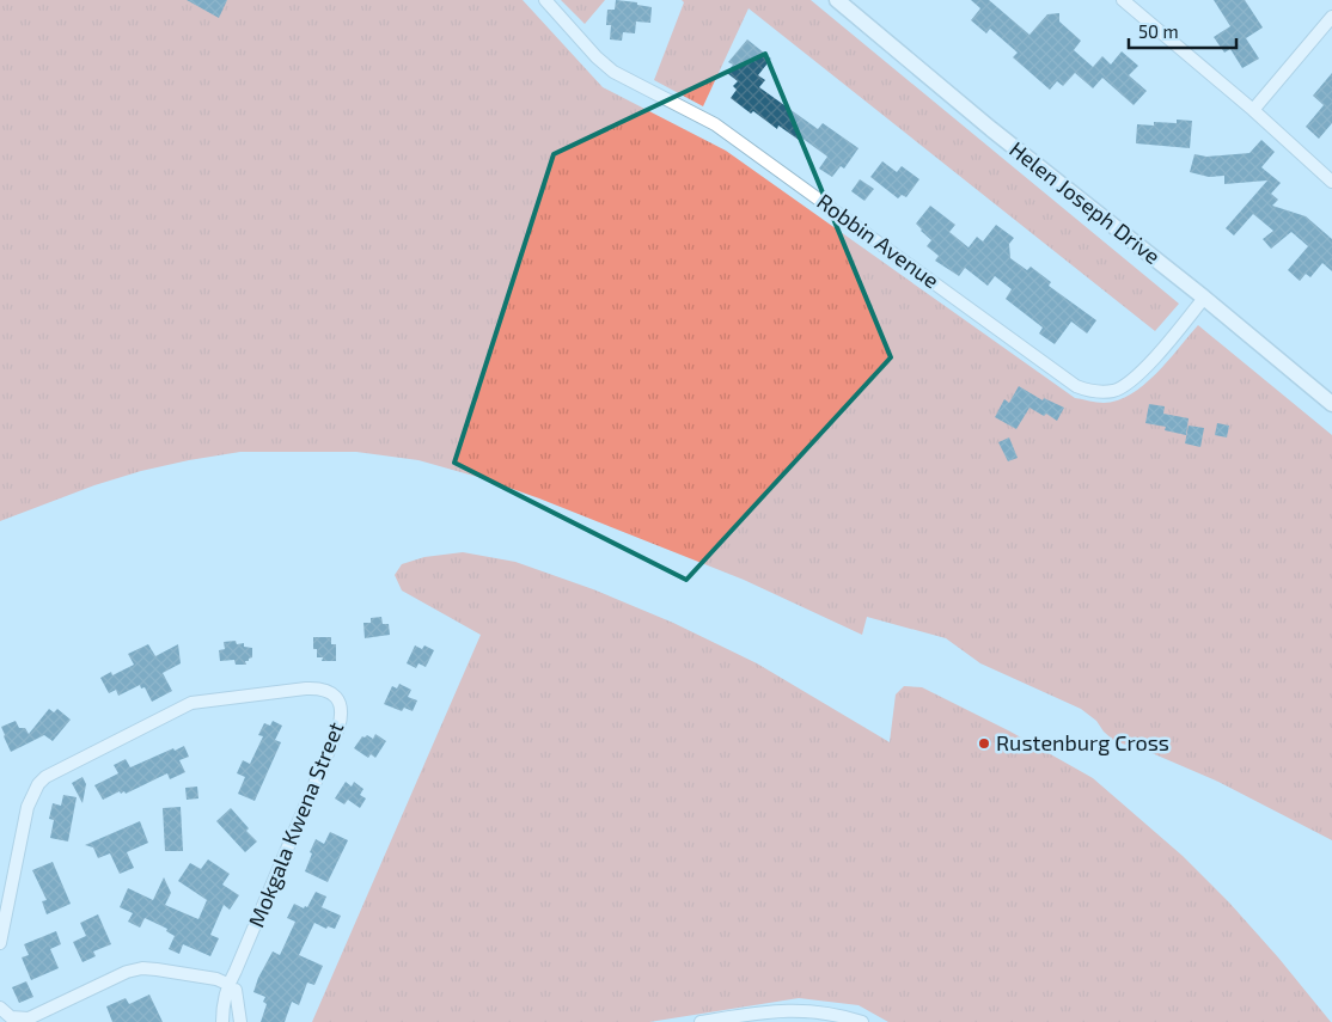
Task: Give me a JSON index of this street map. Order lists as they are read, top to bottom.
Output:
{
  "streets": {
    "street": ["Helen Joseph Drive", "Robbin Avenue", "Mokgala Kwena Street"]
  },
  "crossings": [
    ["Helen Joseph Drive", "Robbin Avenue"]
  ],
  "places": ["Rustenburg Cross"],
  "scale_bar": "50 m"
}
